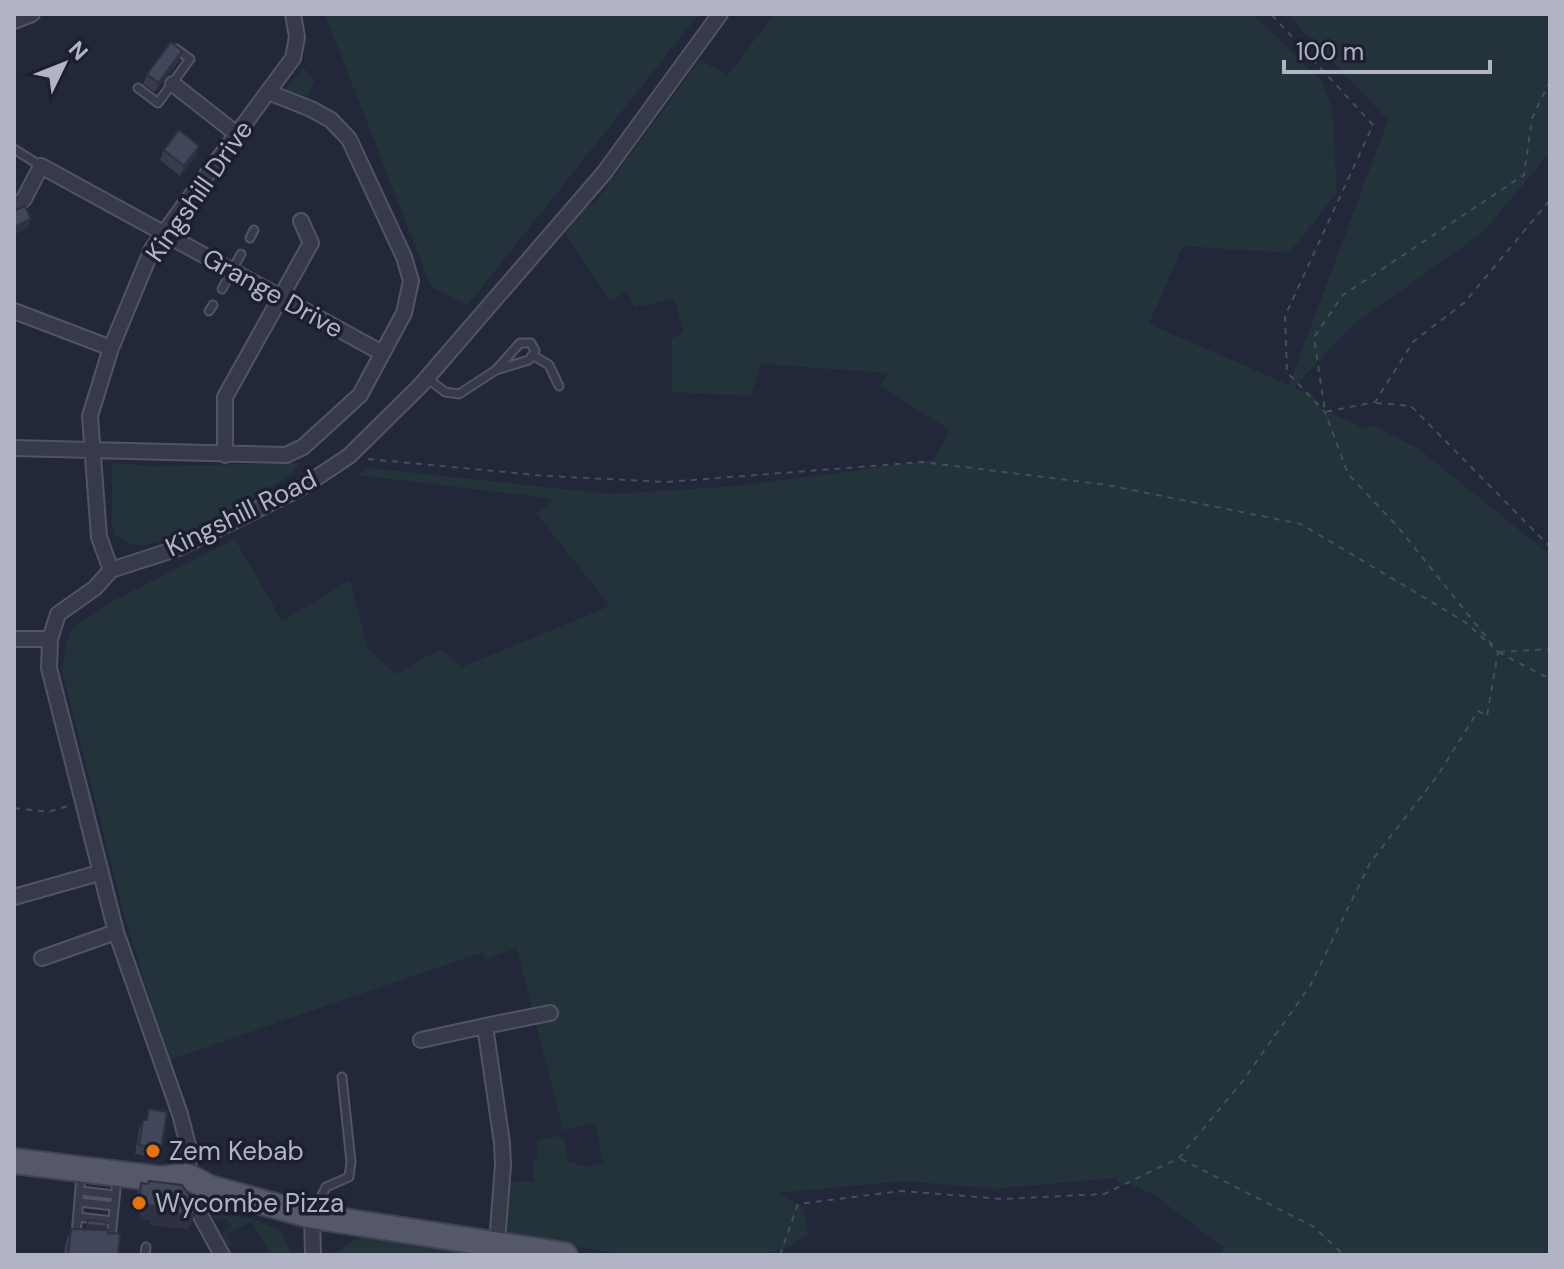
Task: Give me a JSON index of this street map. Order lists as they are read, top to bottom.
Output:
{
  "streets": {
    "street": ["Kingshill Drive", "Grange Drive", "Kingshill Road"]
  },
  "crossings": [
    ["Kingshill Drive", "Grange Drive"],
    ["Kingshill Drive", "Kingshill Road"]
  ],
  "places": ["Zem Kebab", "Wycombe Pizza"],
  "scale_bar": "100 m",
  "north": "top right"
}
